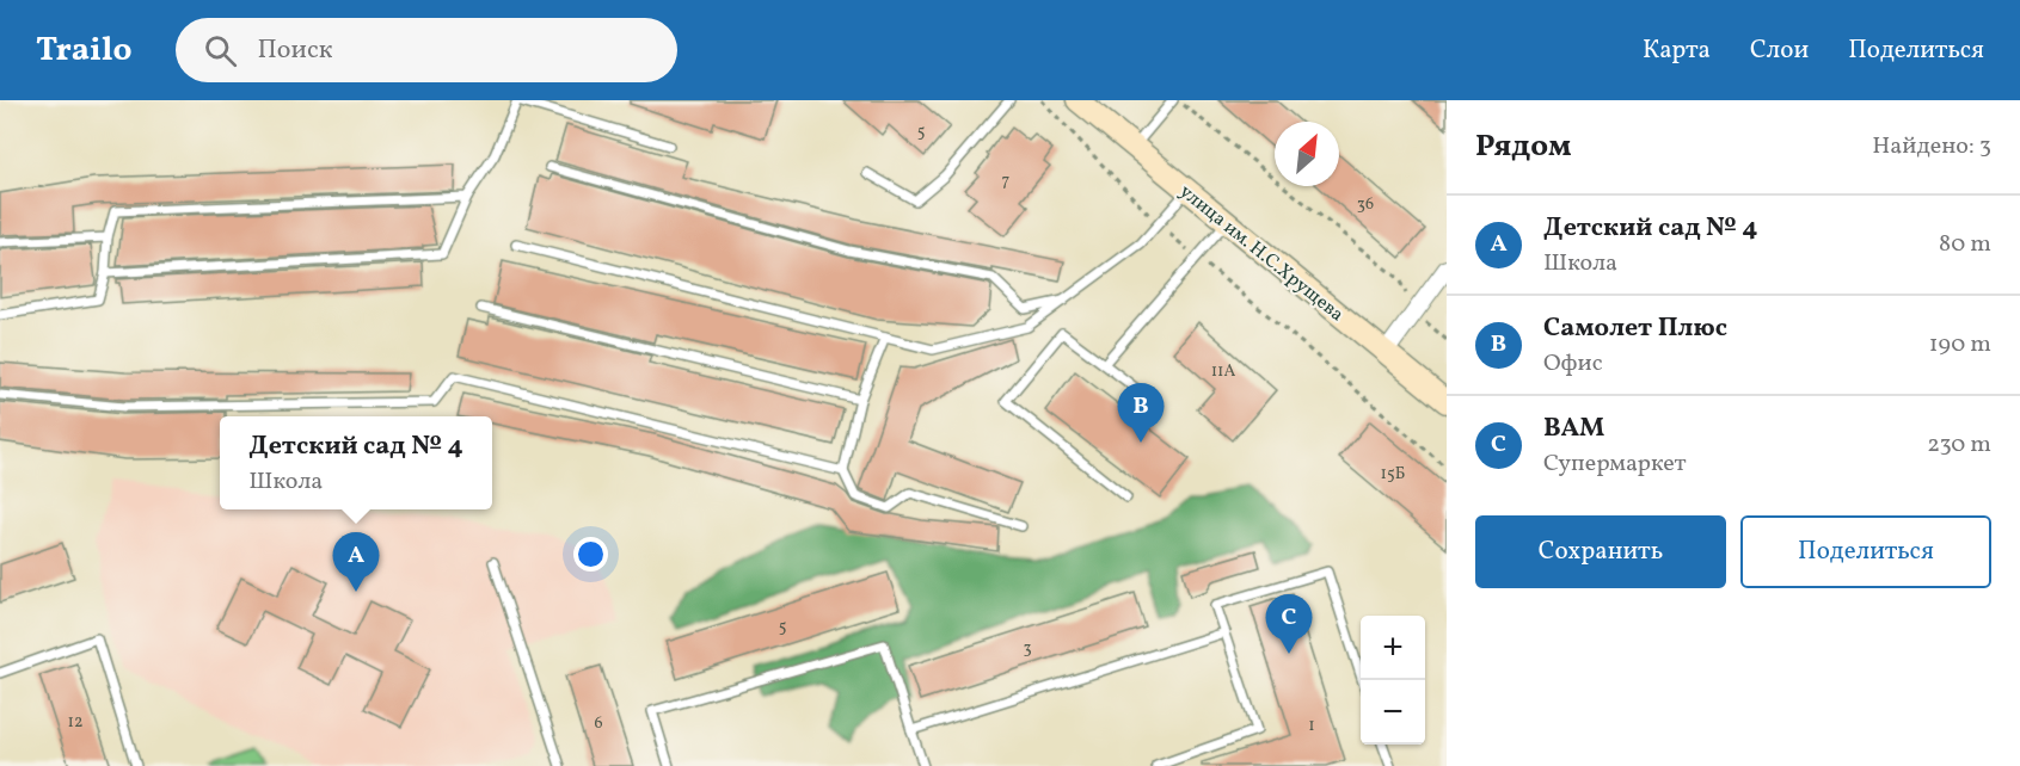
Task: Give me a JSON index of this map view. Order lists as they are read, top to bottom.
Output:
{
  "streets": {
    "main road": ["улица им. Н.С.Хрущева"]
  },
  "house_numbers": [
    "5",
    "7",
    "36",
    "11А",
    "15Б",
    "5",
    "3",
    "12",
    "6",
    "1"
  ],
  "north": "top right",
  "page": {
    "header": "Trailo",
    "search": "Поиск",
    "nav": ["Карта", "Слои", "Поделиться"],
    "heading": ["Рядом", "Найдено: 3"],
    "list": [
      {
        "mark": "A",
        "name": "Детский сад № 4",
        "note": "Школа",
        "value": "80 m"
      },
      {
        "mark": "B",
        "name": "Самолет Плюс",
        "note": "Офис",
        "value": "190 m"
      },
      {
        "mark": "C",
        "name": "ВАМ",
        "note": "Супермаркет",
        "value": "230 m"
      }
    ],
    "pins": ["B", "A", "C"],
    "popup": ["Детский сад № 4", "Школа"],
    "buttons": ["Сохранить", "Поделиться"],
    "map_buttons": ["+", "−"]
  }
}
